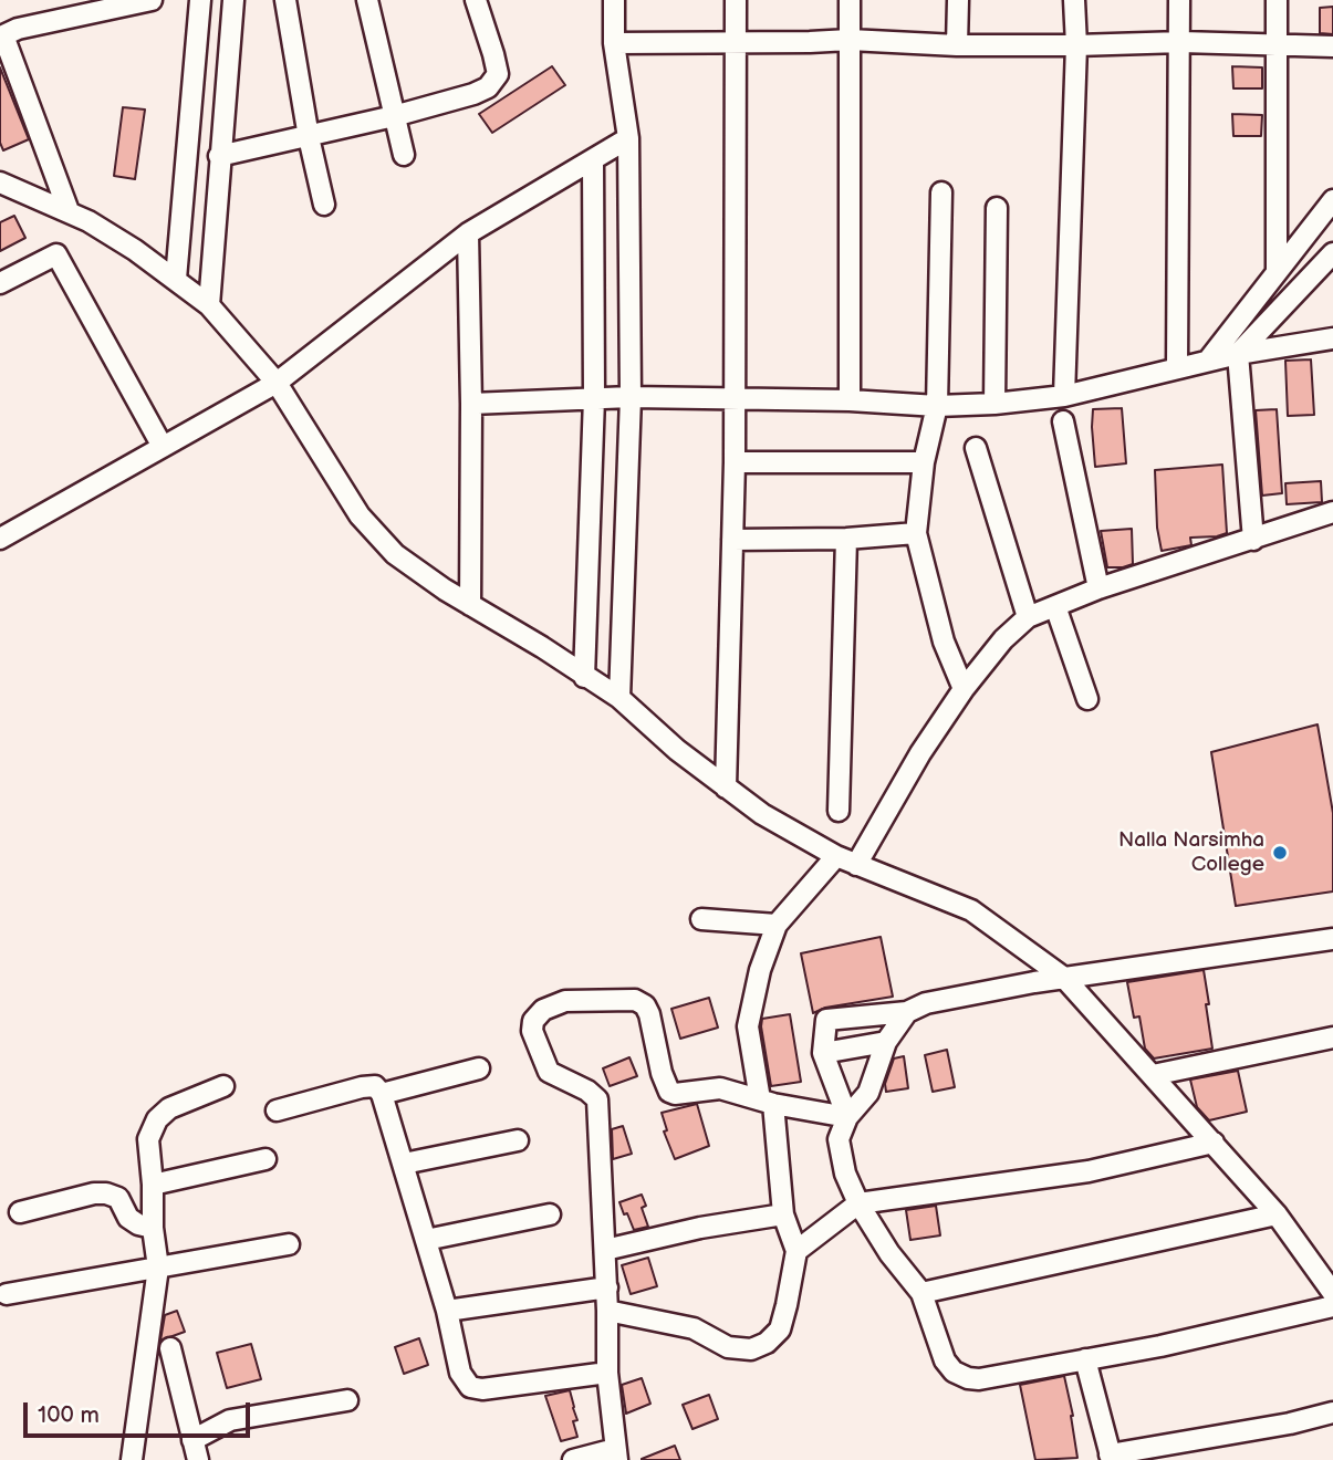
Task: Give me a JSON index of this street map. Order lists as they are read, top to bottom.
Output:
{
  "places": ["Nalla Narsimha College"],
  "scale_bar": "100 m"
}
